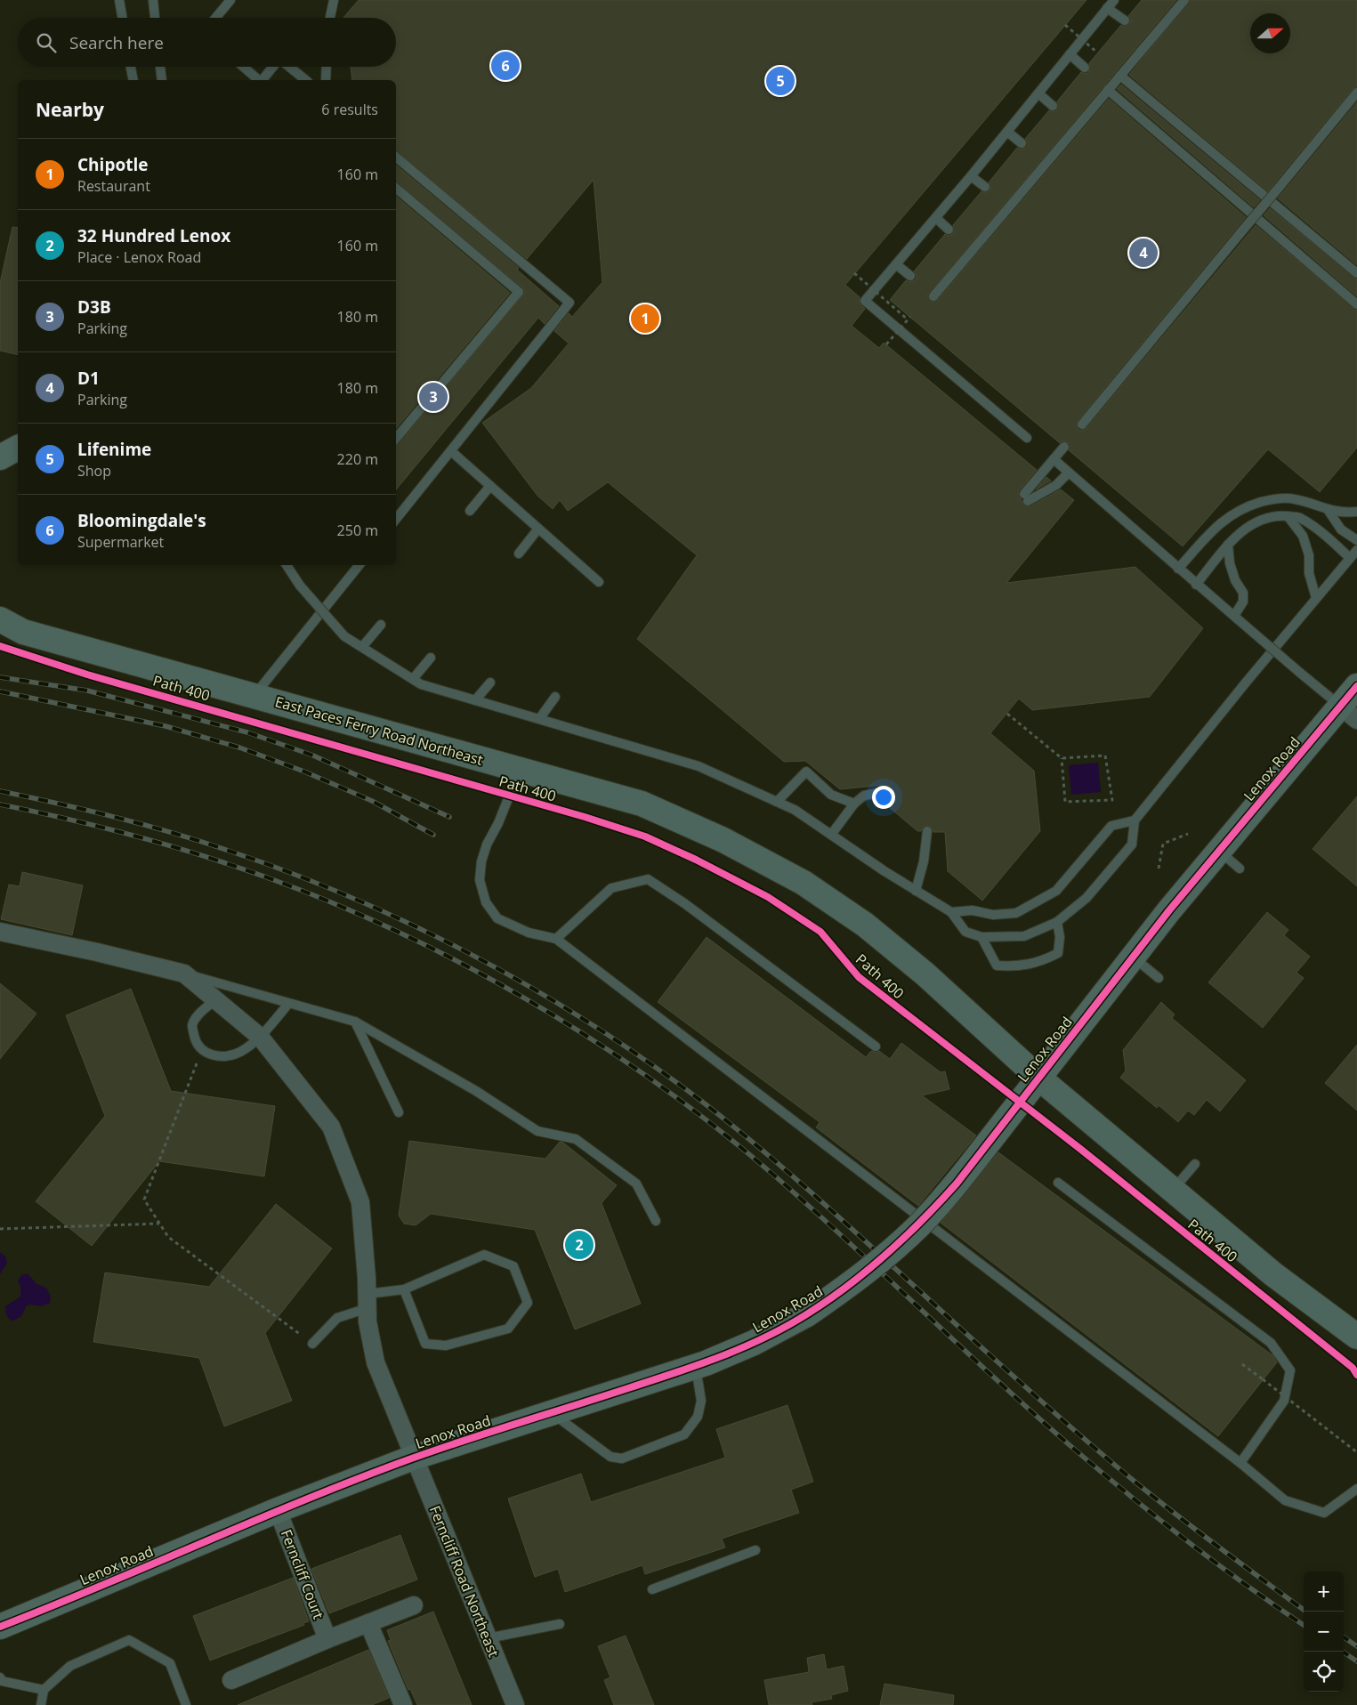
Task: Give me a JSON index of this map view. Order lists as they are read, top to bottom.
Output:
{
  "streets": {
    "street": [
      "East Paces Ferry Road Northeast",
      "Lenox Road",
      "Ferncliff Court",
      "Ferncliff Road Northeast"
    ],
    "cycle path": ["Path 400"]
  },
  "crossings": [
    ["East Paces Ferry Road Northeast", "Lenox Road"],
    ["Lenox Road", "Ferncliff Court"],
    ["Lenox Road", "Ferncliff Road Northeast"]
  ],
  "north": "right",
  "page": {
    "search": "Search here",
    "pins": [
      "6",
      "5",
      "4",
      "1",
      "3",
      "2"
    ],
    "heading": ["Nearby", "6 results"],
    "list": [
      {
        "mark": "1",
        "name": "Chipotle",
        "note": "Restaurant",
        "value": "160 m"
      },
      {
        "mark": "2",
        "name": "32 Hundred Lenox",
        "note": "Place · Lenox Road",
        "value": "160 m"
      },
      {
        "mark": "3",
        "name": "D3B",
        "note": "Parking",
        "value": "180 m"
      },
      {
        "mark": "4",
        "name": "D1",
        "note": "Parking",
        "value": "180 m"
      },
      {
        "mark": "5",
        "name": "Lifenime",
        "note": "Shop",
        "value": "220 m"
      },
      {
        "mark": "6",
        "name": "Bloomingdale's",
        "note": "Supermarket",
        "value": "250 m"
      }
    ],
    "map_buttons": ["+", "−"]
  }
}
